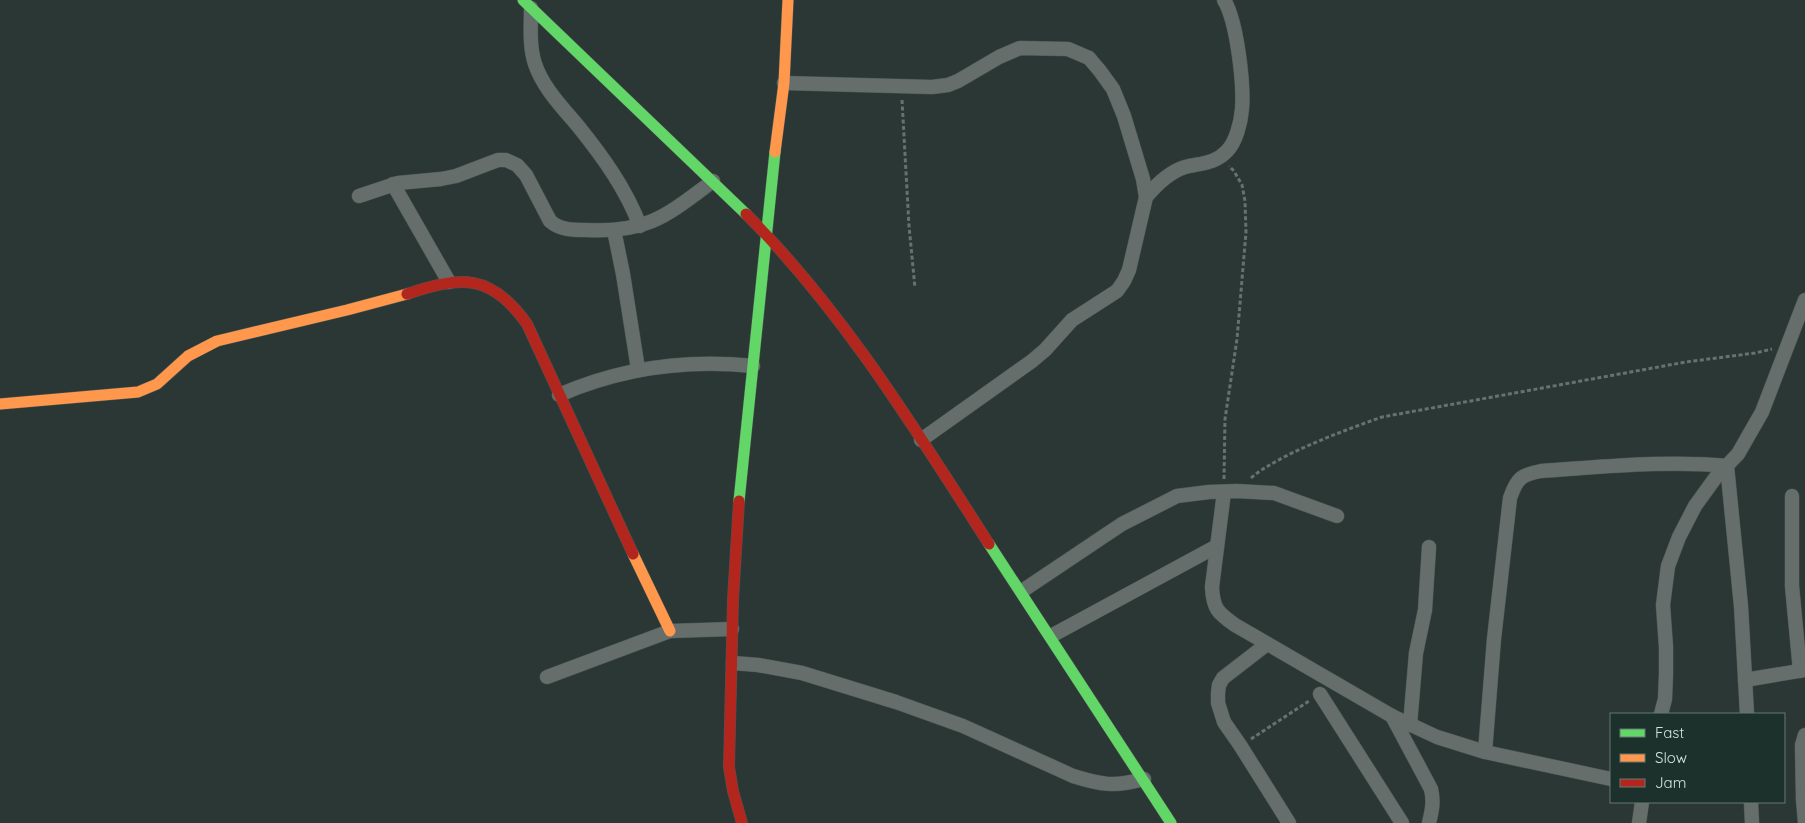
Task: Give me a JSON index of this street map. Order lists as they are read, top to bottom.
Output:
{
  "legend": ["Fast", "Slow", "Jam"]
}
